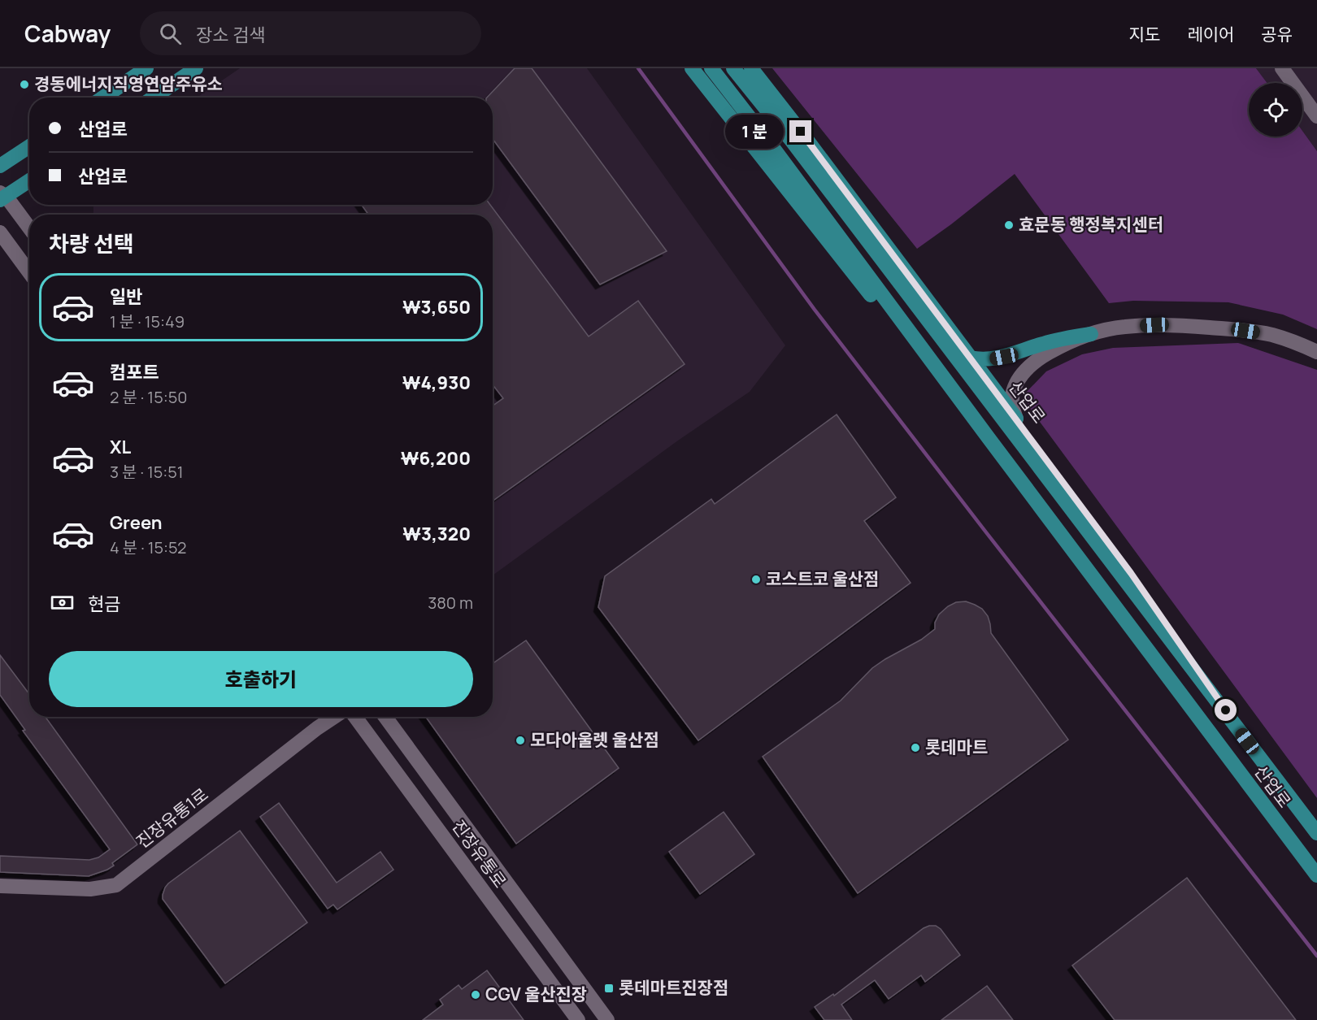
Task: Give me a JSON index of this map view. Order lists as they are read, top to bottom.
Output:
{
  "streets": {
    "main road": ["산업로"],
    "street": ["진장유통1로", "진장유통로"]
  },
  "places": {
    "other": [
      "경동에너지직영연암주유소",
      "효문동 행정복지센터",
      "코스트코 울산점",
      "모다아울렛 울산점",
      "롯데마트",
      "CGV 울산진장"
    ],
    "transit": ["롯데마트진장점"]
  },
  "page": {
    "header": "Cabway",
    "search": "장소 검색",
    "nav": ["지도", "레이어", "공유"],
    "banner": ["산업로", "산업로"],
    "bubble": "1 분",
    "heading": "차량 선택",
    "list": [
      {
        "name": "일반",
        "note": "1 분 · 15:49",
        "value": "₩3,650"
      },
      {
        "name": "컴포트",
        "note": "2 분 · 15:50",
        "value": "₩4,930"
      },
      {
        "name": "XL",
        "note": "3 분 · 15:51",
        "value": "₩6,200"
      },
      {
        "name": "Green",
        "note": "4 분 · 15:52",
        "value": "₩3,320"
      }
    ],
    "pay": ["현금", "380 m"],
    "buttons": "호출하기"
  }
}
